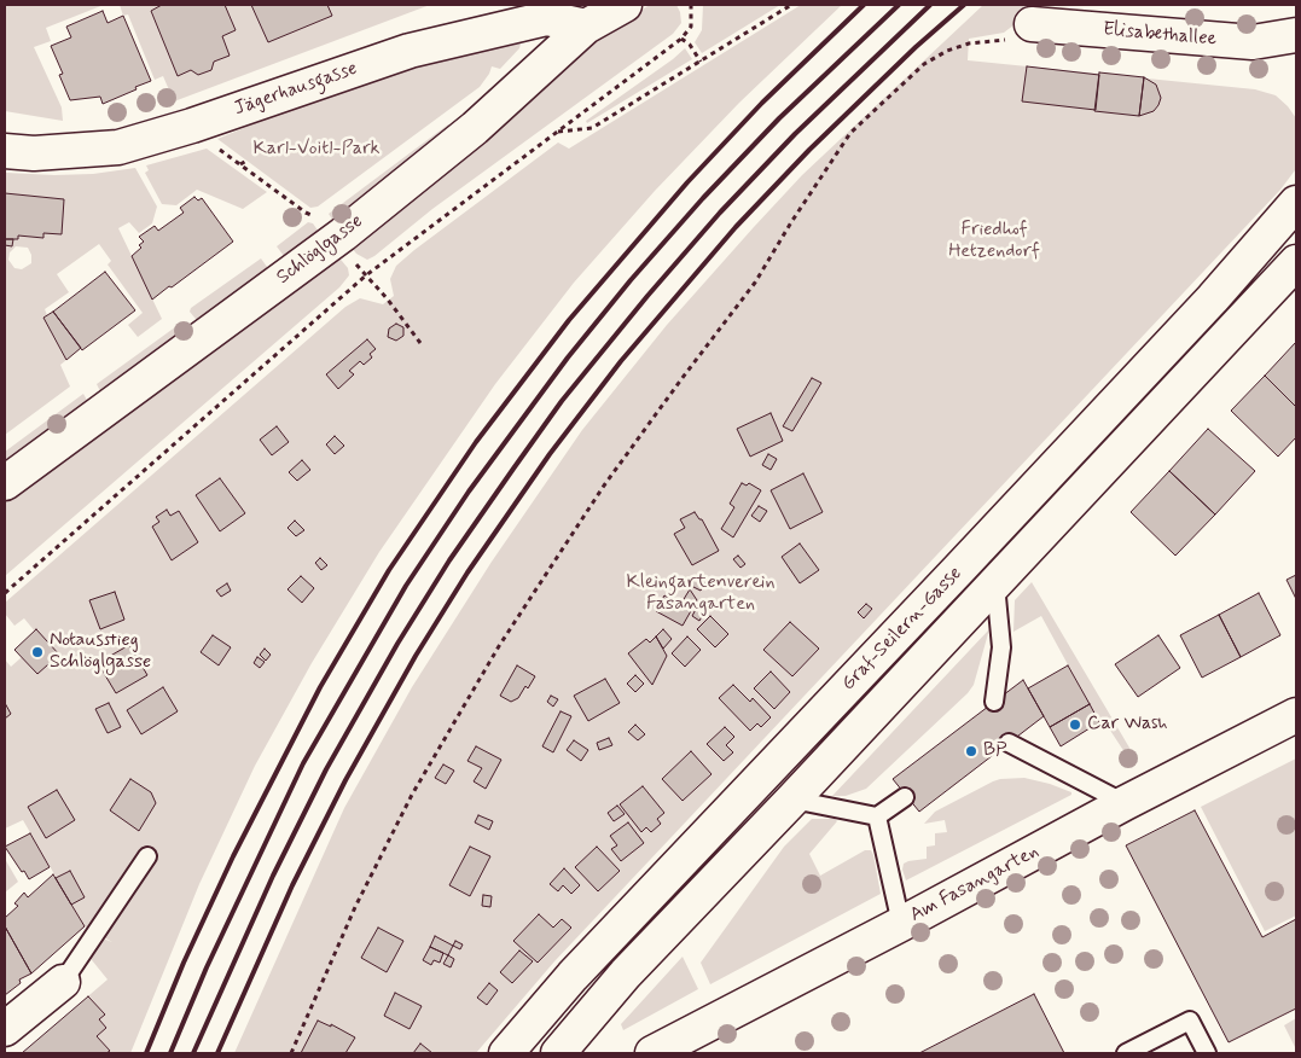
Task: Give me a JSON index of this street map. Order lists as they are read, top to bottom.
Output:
{
  "streets": {
    "street": [
      "Elisabethallee",
      "Jägerhausgasse",
      "Schlöglgasse",
      "Graf-Seilern-Gasse",
      "Am Fasangarten"
    ]
  },
  "crossings": [
    ["Jägerhausgasse", "Schlöglgasse"]
  ],
  "parks": ["Karl-Voitl-Park", "Friedhof Hetzendorf", "Kleingartenverein Fasangarten"],
  "places": ["Notausstieg Schlöglgasse", "Car Wash", "BP"]
}
